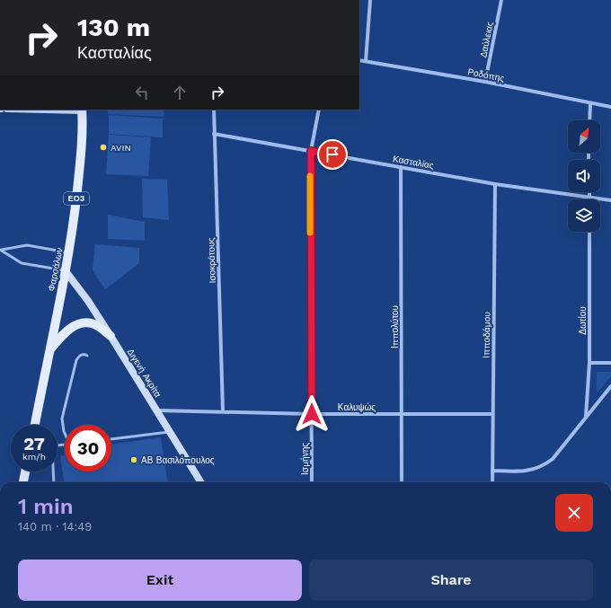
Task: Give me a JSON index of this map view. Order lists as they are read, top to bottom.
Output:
{
  "streets": {
    "main road": ["ΕΟ3", "Φαρσάλων", "Διγενή Ακρίτα"],
    "street": [
      "Δαύλειας",
      "Ροδόπης",
      "Κασταλίας",
      "Ισοκράτους",
      "Δωτίου",
      "Ιππολύτου",
      "Ιπποδάμου",
      "Καλυψώς",
      "Ισμήνης"
    ]
  },
  "crossings": [
    ["Δαύλειας", "Ροδόπης"],
    ["Κασταλίας", "Ισοκράτους"],
    ["Κασταλίας", "Ιππολύτου"],
    ["Κασταλίας", "Ιπποδάμου"],
    ["Κασταλίας", "Ισμήνης"],
    ["Ισοκράτους", "Καλυψώς"],
    ["Φαρσάλων", "Διγενή Ακρίτα"],
    ["Ιππολύτου", "Καλυψώς"],
    ["Ιπποδάμου", "Καλυψώς"],
    ["Διγενή Ακρίτα", "Καλυψώς"],
    ["Καλυψώς", "Ισμήνης"]
  ],
  "places": ["AVIN", "ΑΒ Βασιλόπουλος"],
  "north": "top right",
  "page": {
    "turn": ["130 m", "Κασταλίας"],
    "speed": "27 km/h",
    "limit": "30",
    "heading": ["1 min", "140 m · 14:49"],
    "buttons": ["Exit", "Share"]
  }
}
